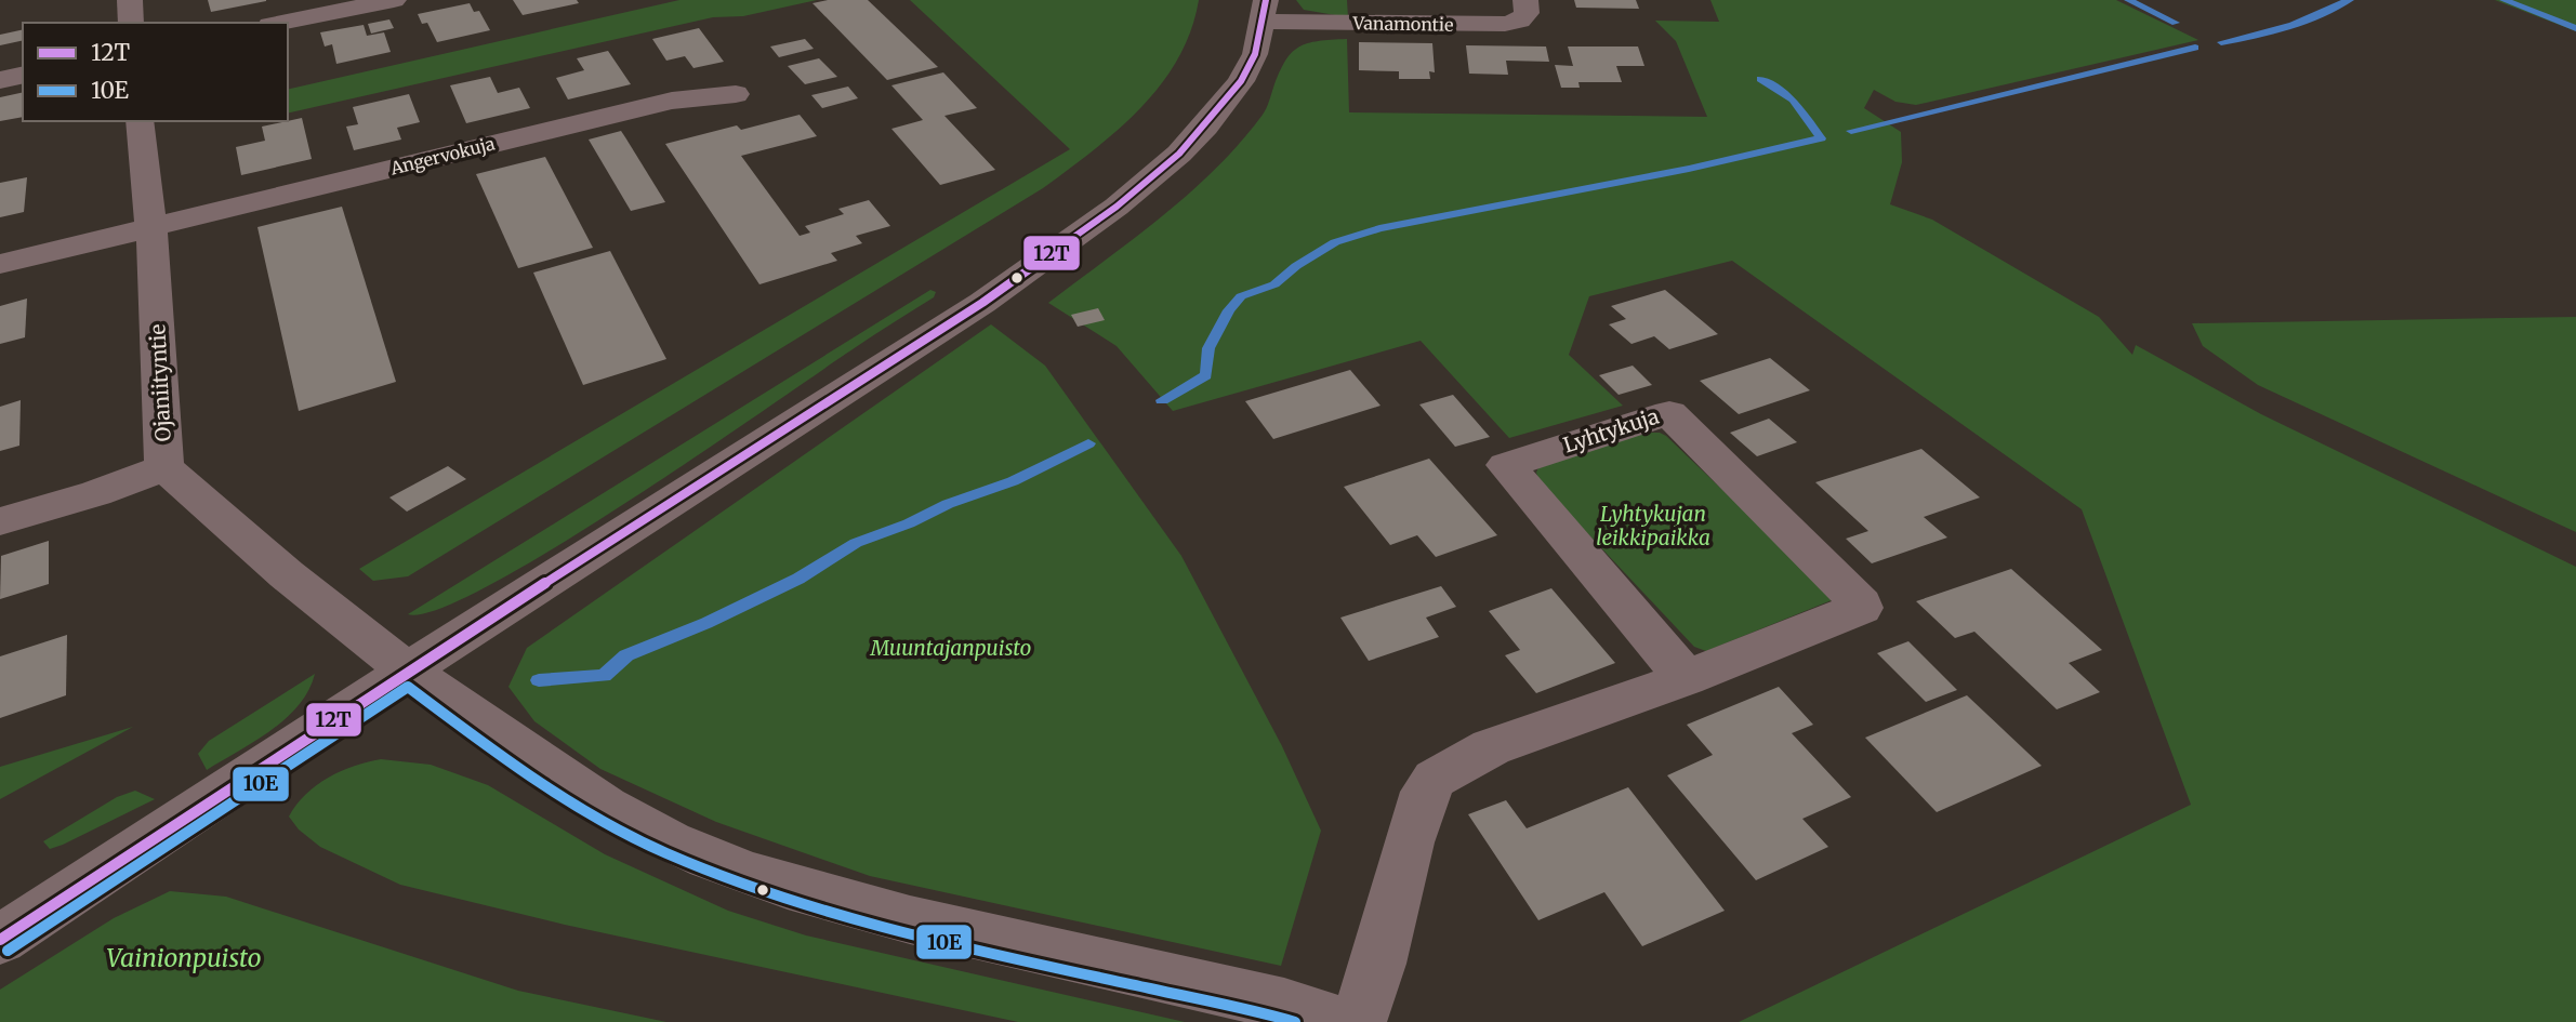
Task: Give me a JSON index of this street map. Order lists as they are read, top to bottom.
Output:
{
  "streets": {
    "street": [
      "Vanamontie",
      "Angervokuja",
      "Ojaniityntie",
      "Lyhtykuja"
    ]
  },
  "crossings": [
    ["Angervokuja", "Ojaniityntie"]
  ],
  "parks": ["Lyhtykujan leikkipaikka", "Muuntajanpuisto", "Vainionpuisto"],
  "lines": ["transit line 12T", "transit line 10E"],
  "legend": ["12T", "10E"]
}
